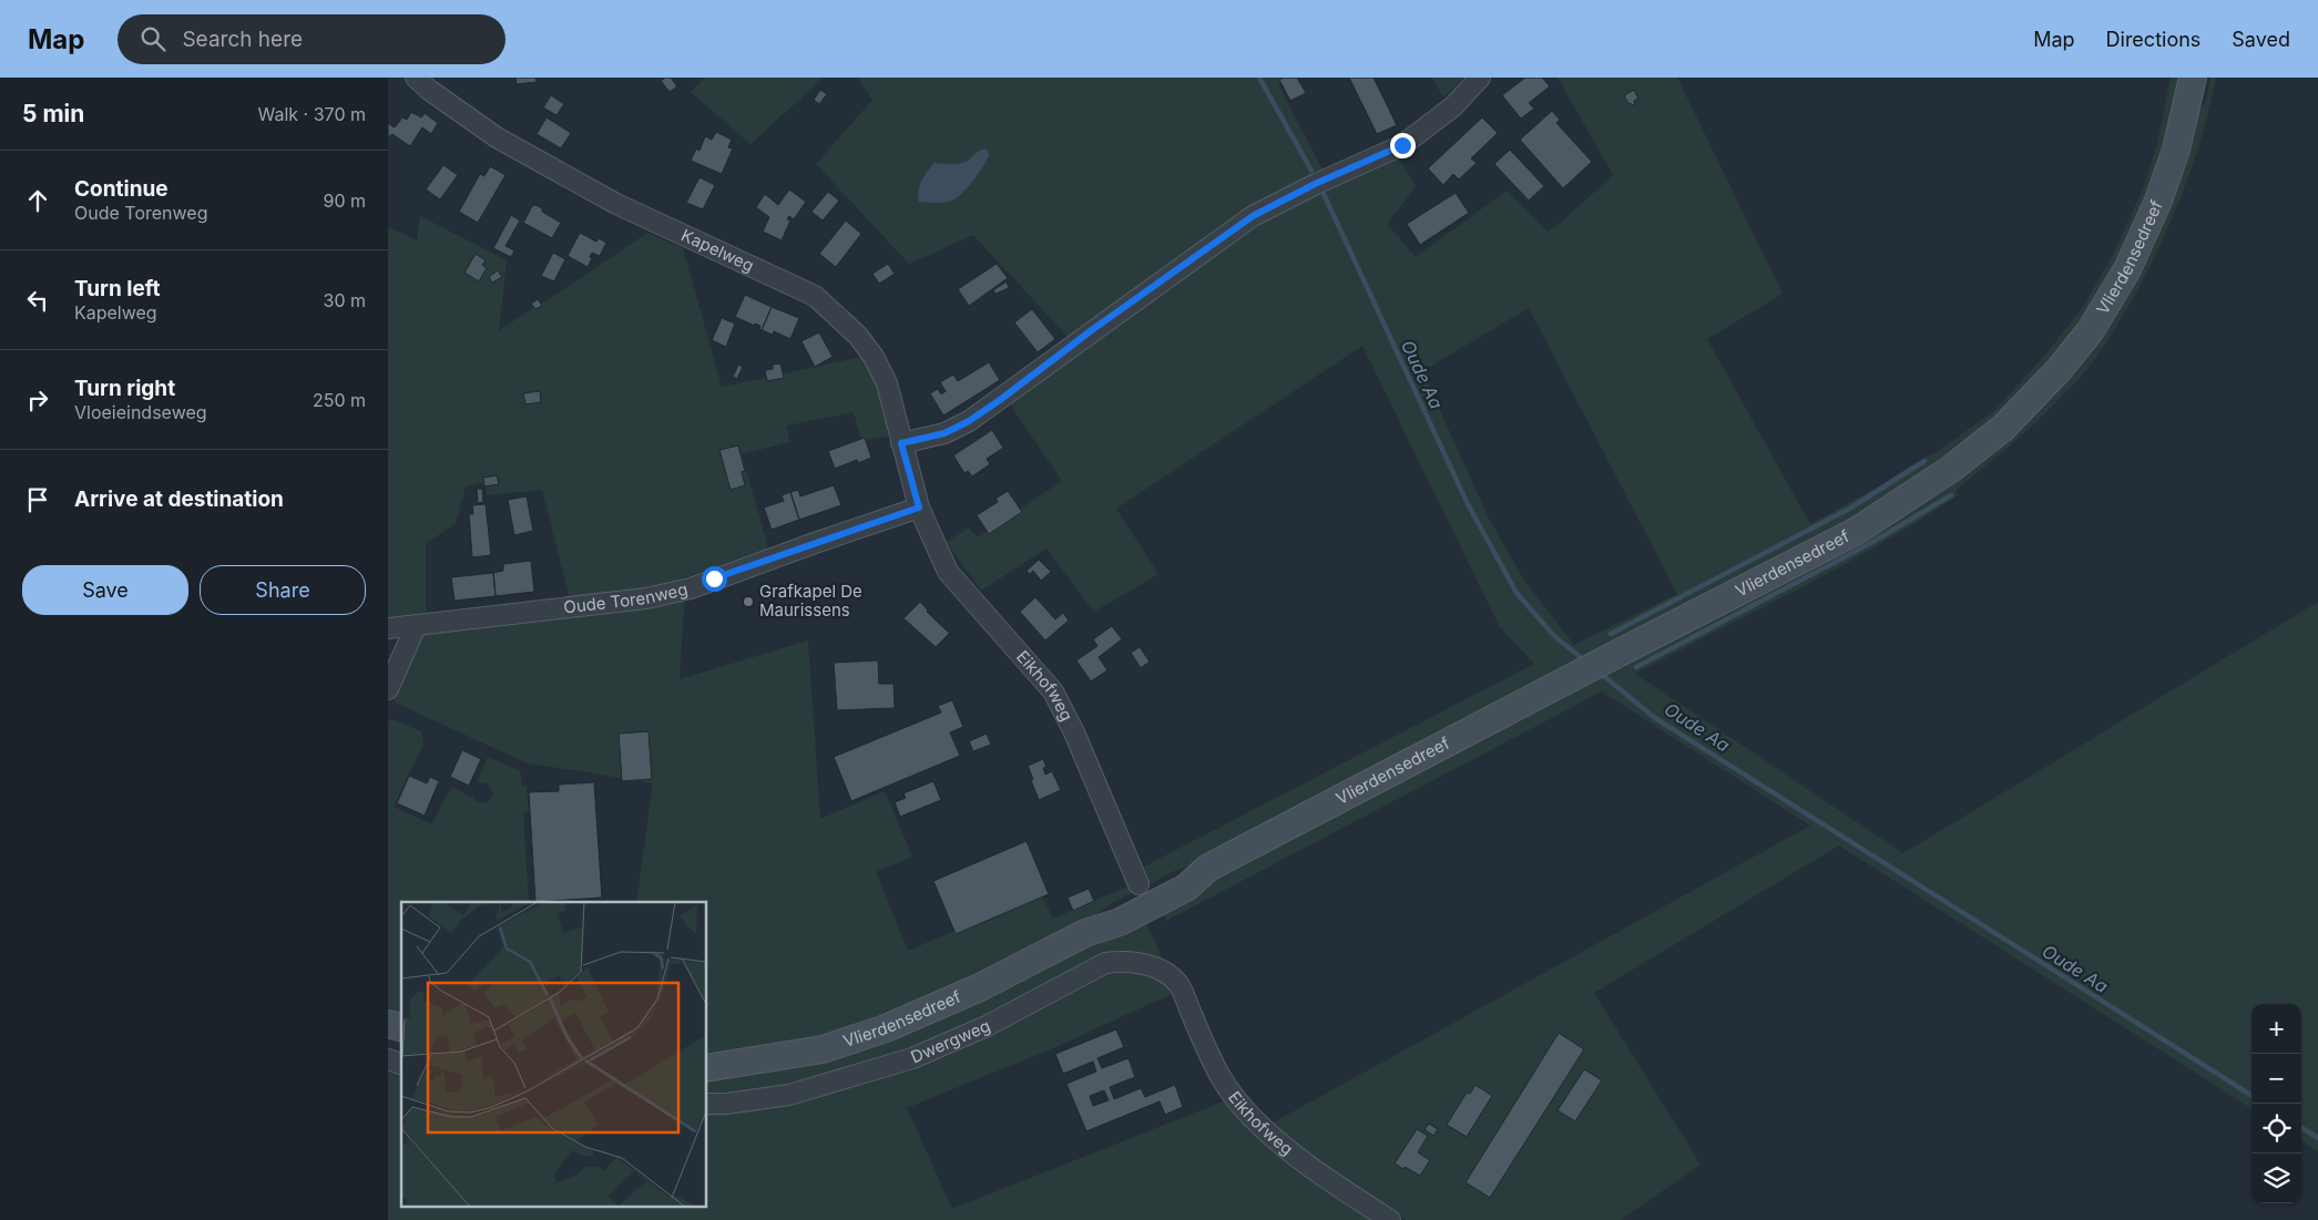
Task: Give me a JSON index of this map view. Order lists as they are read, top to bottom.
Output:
{
  "streets": {
    "main road": ["Vlierdensedreef"],
    "street": [
      "Kapelweg",
      "Oude Torenweg",
      "Eikhofweg",
      "Dwergweg"
    ]
  },
  "crossings": [
    ["Kapelweg", "Oude Torenweg"],
    ["Kapelweg", "Eikhofweg"],
    ["Oude Torenweg", "Eikhofweg"],
    ["Eikhofweg", "Dwergweg"]
  ],
  "water": ["Oude Aa"],
  "places": ["Grafkapel De Maurissens"],
  "page": {
    "header": "Map",
    "search": "Search here",
    "nav": ["Map", "Directions", "Saved"],
    "heading": ["5 min", "Walk · 370 m"],
    "list": [
      ["Continue", "Oude Torenweg", "90 m"],
      ["Turn left", "Kapelweg", "30 m"],
      ["Turn right", "Vloeieindseweg", "250 m"],
      "Arrive at destination"
    ],
    "buttons": ["Save", "Share"],
    "map_buttons": ["+", "−"]
  }
}
